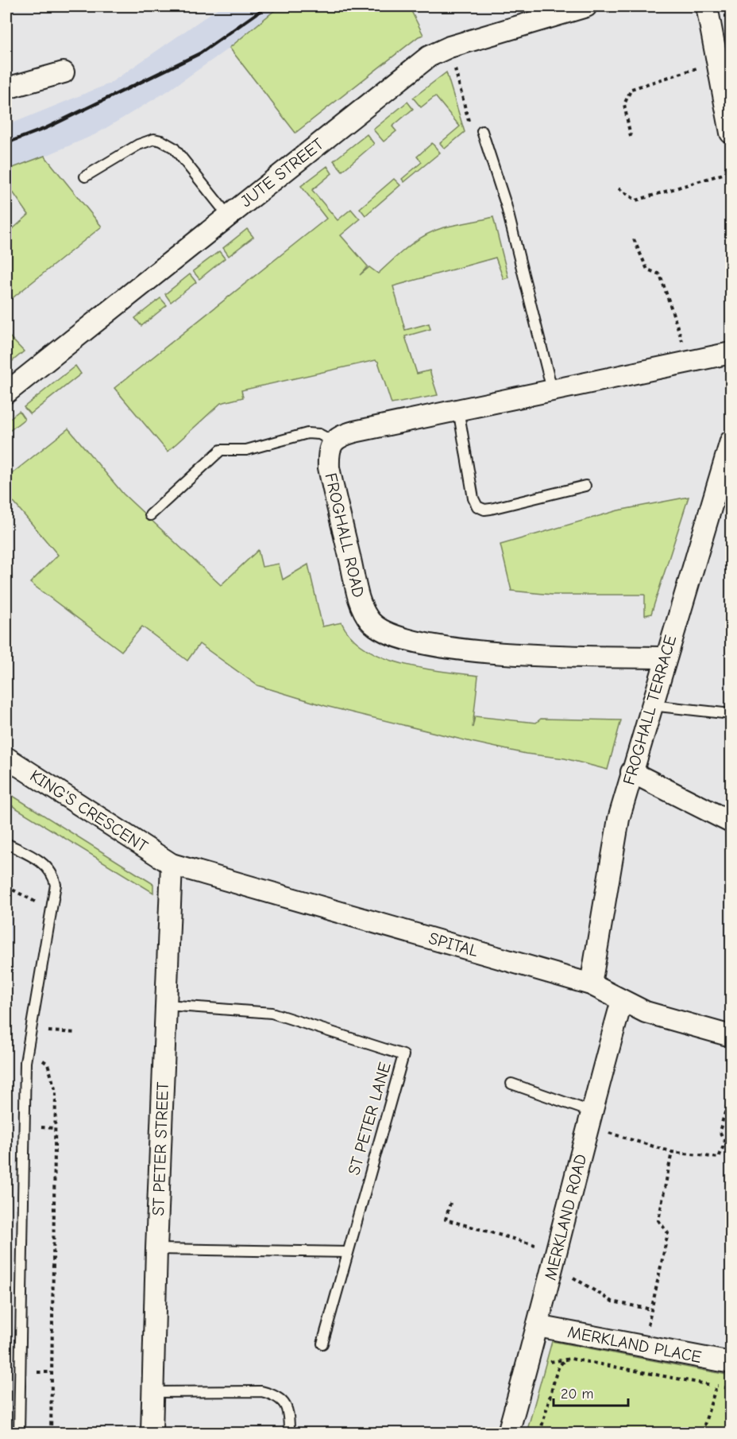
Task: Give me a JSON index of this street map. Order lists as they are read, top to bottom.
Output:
{
  "streets": {
    "street": [
      "JUTE STREET",
      "FROGHALL ROAD",
      "FROGHALL TERRACE",
      "KING'S CRESCENT",
      "SPITAL",
      "ST PETER STREET",
      "MERKLAND ROAD",
      "MERKLAND PLACE"
    ],
    "lane": ["ST PETER LANE"]
  },
  "crossings": [
    ["FROGHALL ROAD", "FROGHALL TERRACE"],
    ["FROGHALL TERRACE", "SPITAL"],
    ["KING'S CRESCENT", "SPITAL"],
    ["KING'S CRESCENT", "ST PETER STREET"],
    ["SPITAL", "ST PETER STREET"],
    ["SPITAL", "MERKLAND ROAD"],
    ["ST PETER LANE", "ST PETER STREET"],
    ["MERKLAND ROAD", "MERKLAND PLACE"]
  ],
  "scale_bar": "20 m"
}
